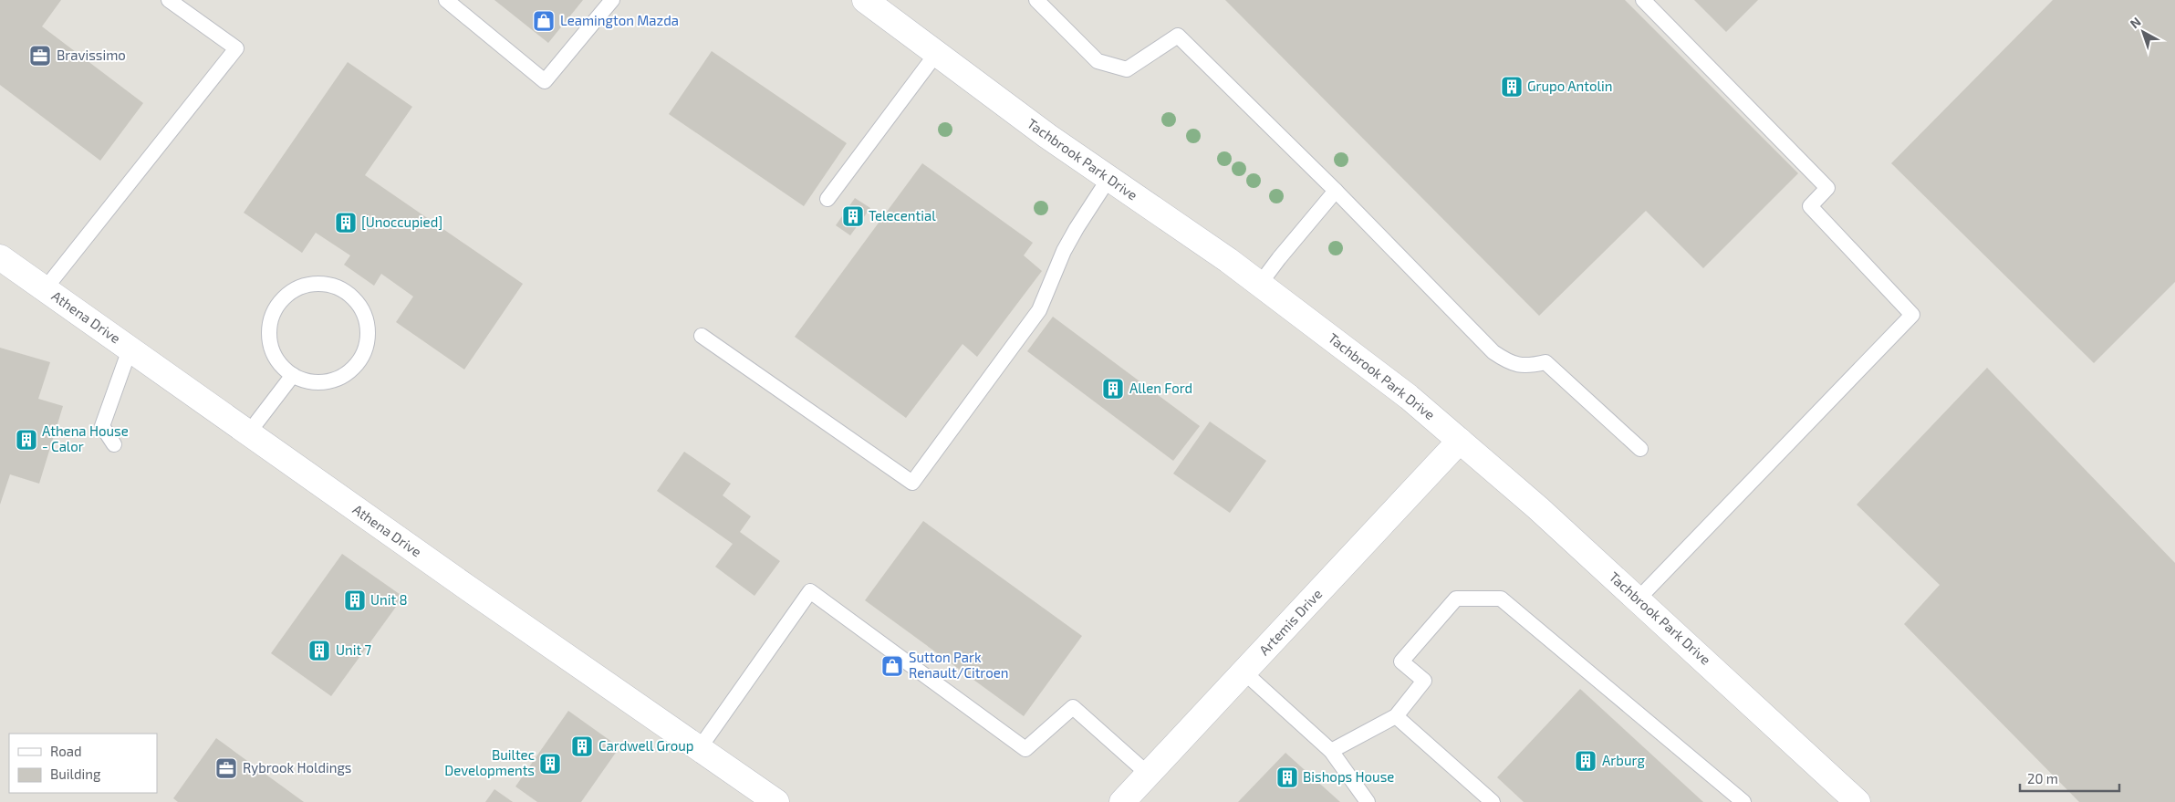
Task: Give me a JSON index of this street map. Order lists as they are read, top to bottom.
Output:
{
  "streets": {
    "street": ["Tachbrook Park Drive", "Athena Drive", "Artemis Drive"]
  },
  "crossings": [
    ["Tachbrook Park Drive", "Artemis Drive"]
  ],
  "places": {
    "shop": ["Leamington Mazda", "Sutton Park Renault/Citroen"],
    "office": ["Bravissimo", "Rybrook Holdings"],
    "building": [
      "Grupo Antolin",
      "Telecential",
      "[Unoccupied]",
      "Allen Ford",
      "Athena House - Calor",
      "Unit 8",
      "Unit 7",
      "Cardwell Group",
      "Arburg",
      "Builtec Developments",
      "Bishops House"
    ]
  },
  "legend": ["Road", "Building"],
  "scale_bar": "20 m",
  "north": "top left"
}
